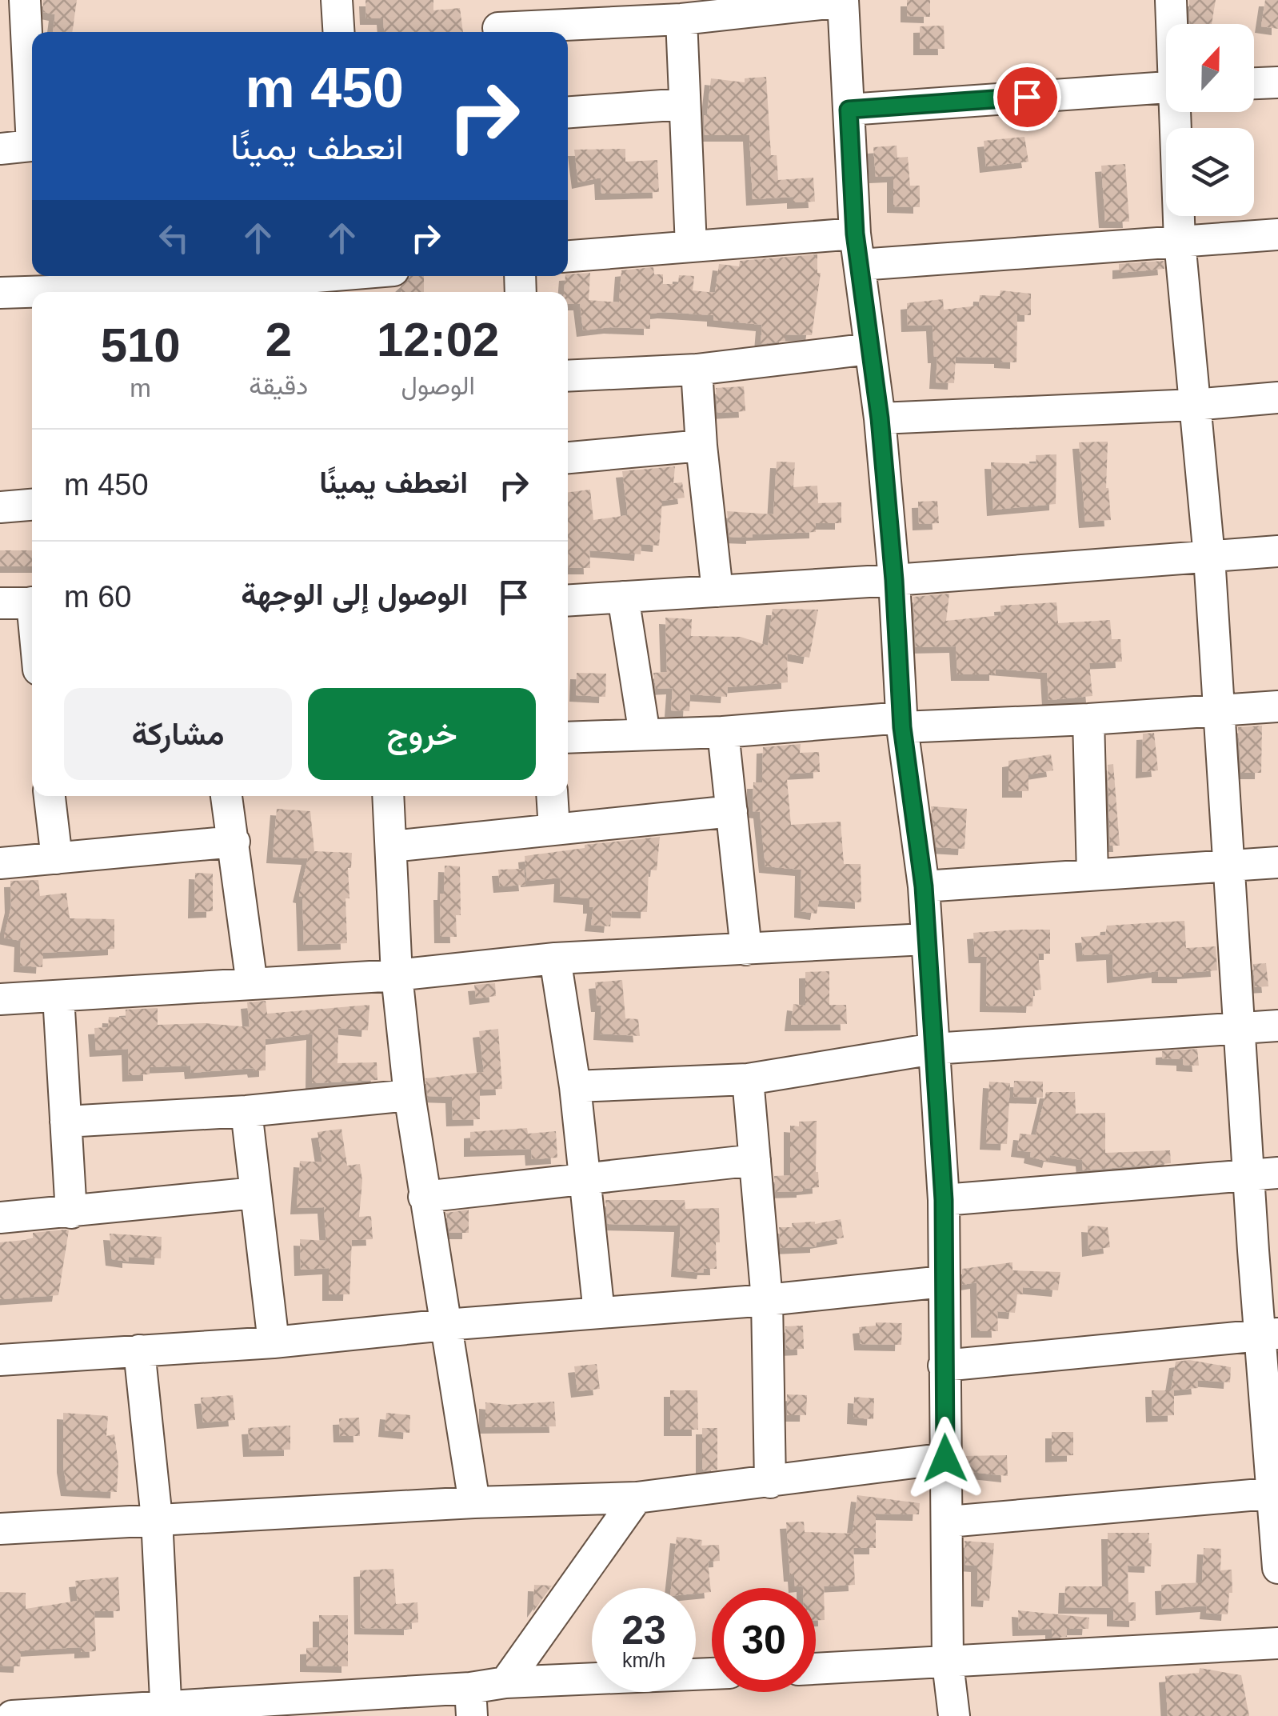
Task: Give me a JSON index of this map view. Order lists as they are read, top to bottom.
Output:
{
  "north": "top",
  "page": {
    "turn": ["450 m", "انعطف يمينًا"],
    "eta": [
      "12:02",
      "الوصول",
      "2",
      "دقيقة",
      "510",
      "m"
    ],
    "list": [
      {
        "name": "انعطف يمينًا",
        "value": "450 m"
      },
      {
        "name": "الوصول إلى الوجهة",
        "value": "60 m"
      }
    ],
    "buttons": ["خروج", "مشاركة"],
    "speed": "23 km/h",
    "limit": "30"
  }
}
